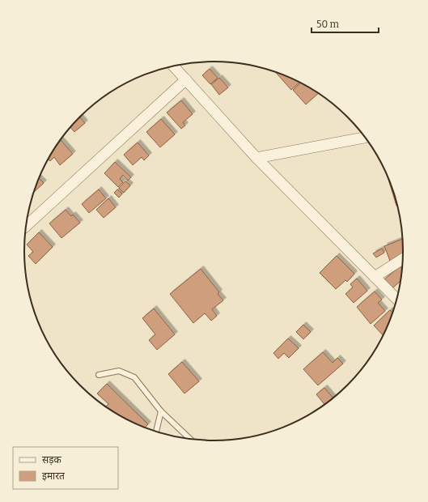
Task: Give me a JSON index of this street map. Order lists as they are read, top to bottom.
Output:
{
  "legend": ["सड़क", "इमारत"],
  "scale_bar": "50 m"
}
